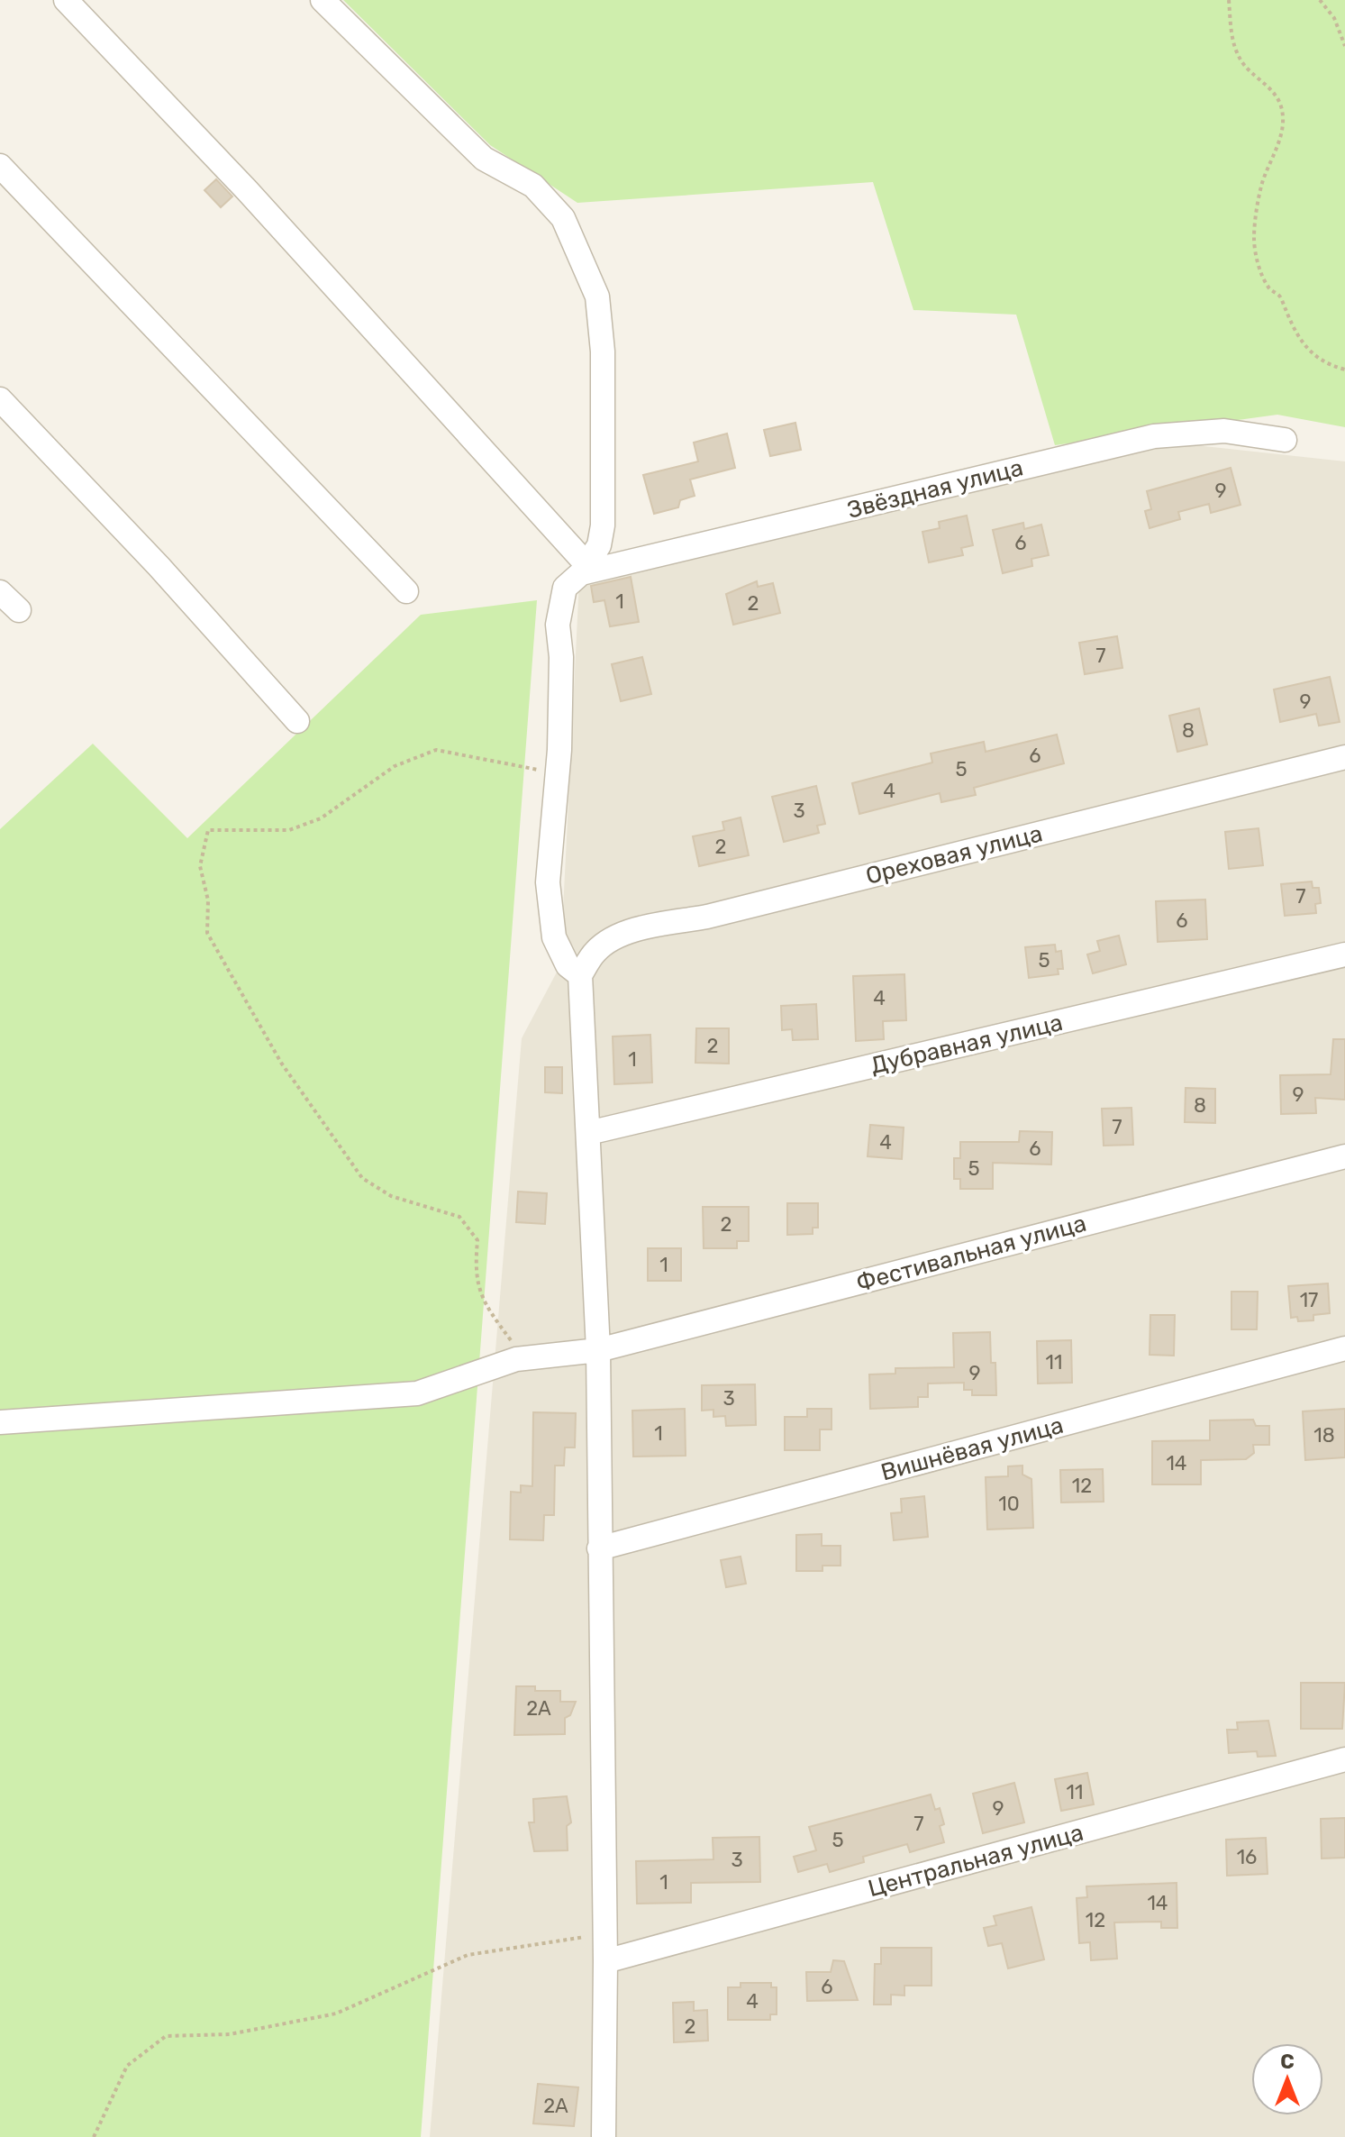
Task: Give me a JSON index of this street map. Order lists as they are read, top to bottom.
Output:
{
  "streets": {
    "street": [
      "Звёздная улица",
      "Ореховая улица",
      "Дубравная улица",
      "Фестивальная улица",
      "Вишнёвая улица",
      "Центральная улица"
    ]
  },
  "house_numbers": [
    "9",
    "6",
    "1",
    "2",
    "7",
    "9",
    "8",
    "6",
    "5",
    "4",
    "3",
    "2",
    "7",
    "6",
    "5",
    "4",
    "2",
    "1",
    "9",
    "8",
    "7",
    "4",
    "6",
    "5",
    "2",
    "1",
    "17",
    "11",
    "9",
    "3",
    "1",
    "18",
    "14",
    "12",
    "10",
    "2А",
    "11",
    "9",
    "7",
    "5",
    "16",
    "3",
    "1",
    "14",
    "12",
    "6",
    "4",
    "2",
    "2А"
  ],
  "north": "top"
}
